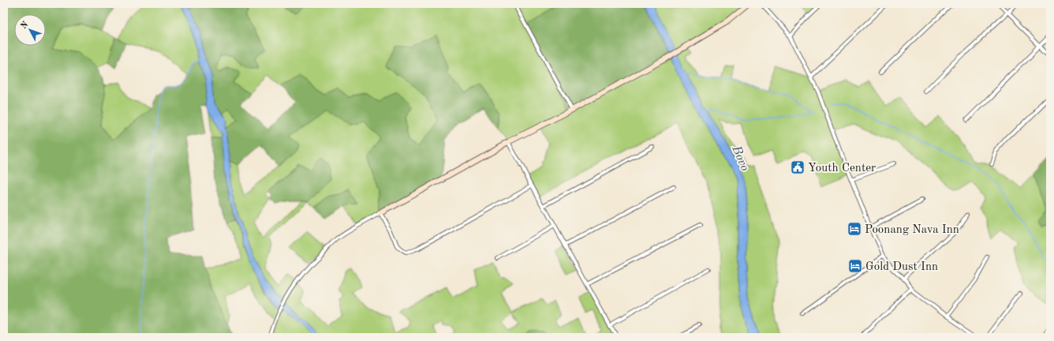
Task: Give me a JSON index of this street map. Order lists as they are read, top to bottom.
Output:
{
  "water": ["Bovo"],
  "places": {
    "public building": ["Youth Center"],
    "hotel": ["Poonang Nava Inn", "Gold Dust Inn"]
  },
  "north": "top left"
}
